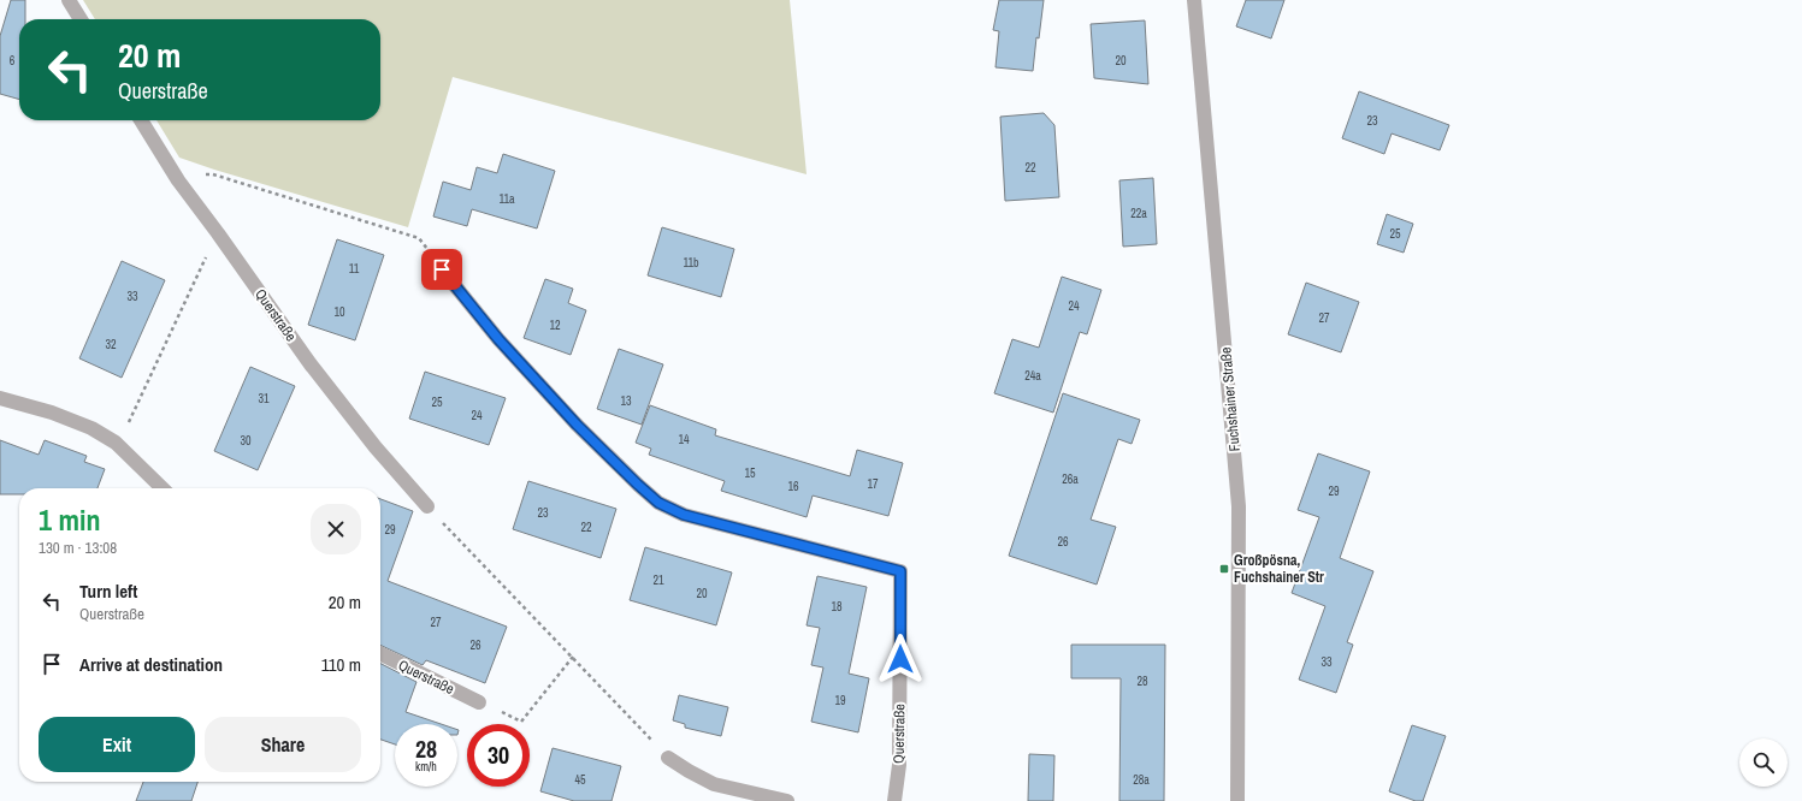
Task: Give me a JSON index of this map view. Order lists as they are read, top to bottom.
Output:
{
  "streets": {
    "street": ["Querstraße", "Fuchshainer Straße"]
  },
  "places": {
    "transit": ["Großpösna, Fuchshainer Str"]
  },
  "house_numbers": [
    "6",
    "20",
    "23",
    "22",
    "11a",
    "22a",
    "25",
    "11b",
    "11",
    "33",
    "24",
    "10",
    "27",
    "12",
    "32",
    "24a",
    "31",
    "13",
    "25",
    "24",
    "14",
    "30",
    "15",
    "26a",
    "17",
    "16",
    "29",
    "23",
    "22",
    "29",
    "26",
    "21",
    "20",
    "18",
    "27",
    "26",
    "33",
    "28",
    "19",
    "45",
    "28a"
  ],
  "page": {
    "turn": ["20 m", "Querstraße"],
    "heading": ["1 min", "130 m · 13:08"],
    "list": [
      {
        "name": "Turn left",
        "note": "Querstraße",
        "value": "20 m"
      },
      {
        "name": "Arrive at destination",
        "value": "110 m"
      }
    ],
    "buttons": ["Exit", "Share"],
    "speed": "28 km/h",
    "limit": "30"
  }
}
